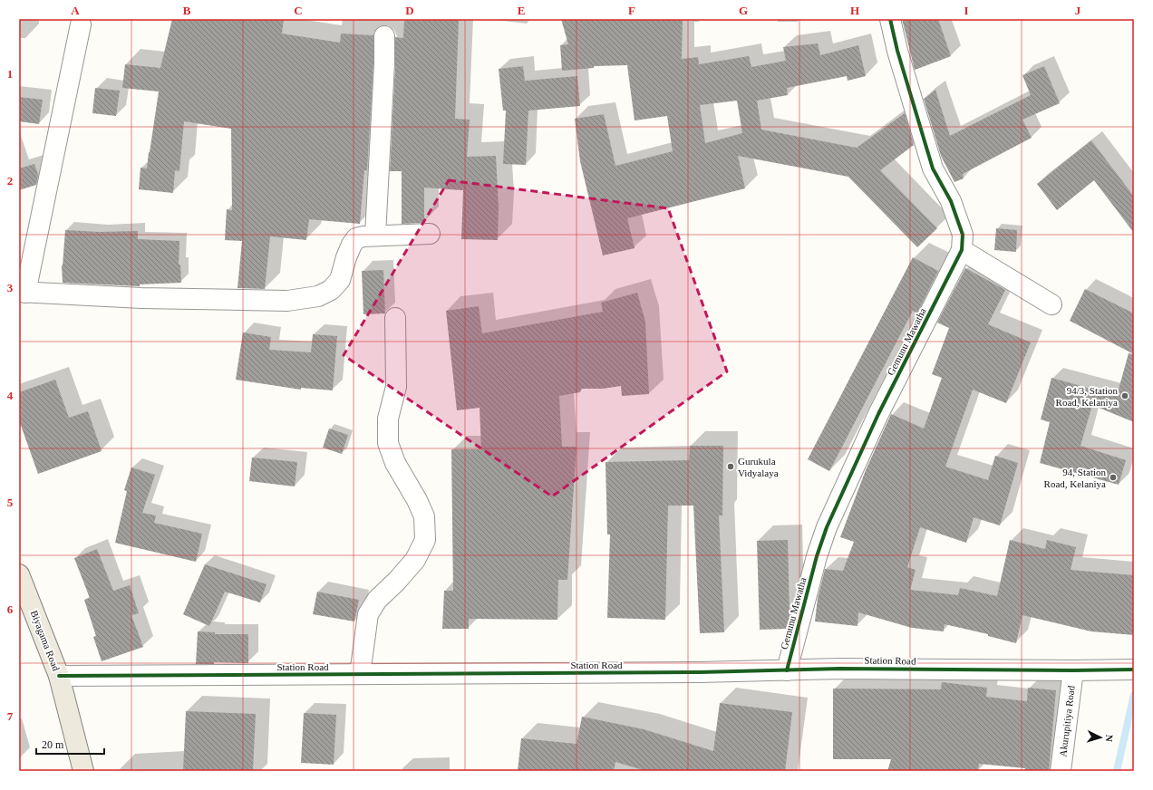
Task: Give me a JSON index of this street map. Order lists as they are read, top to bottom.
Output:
{
  "streets": {
    "main road": ["Biyagama Road"],
    "street": ["Gemunu Mawatha", "Station Road", "Akurupitiya Road"]
  },
  "crossings": [
    ["Gemunu Mawatha", "Station Road"],
    ["Biyagama Road", "Station Road"],
    ["Station Road", "Akurupitiya Road"]
  ],
  "places": ["94/3, Station Road, Kelaniya", "Gurukula Vidyalaya", "94, Station Road, Kelaniya"],
  "scale_bar": "20 m",
  "north": "right",
  "grid": {
    "columns": [
      "A",
      "B",
      "C",
      "D",
      "E",
      "F",
      "G",
      "H",
      "I",
      "J"
    ],
    "rows": [
      "1",
      "2",
      "3",
      "4",
      "5",
      "6",
      "7"
    ]
  }
}
